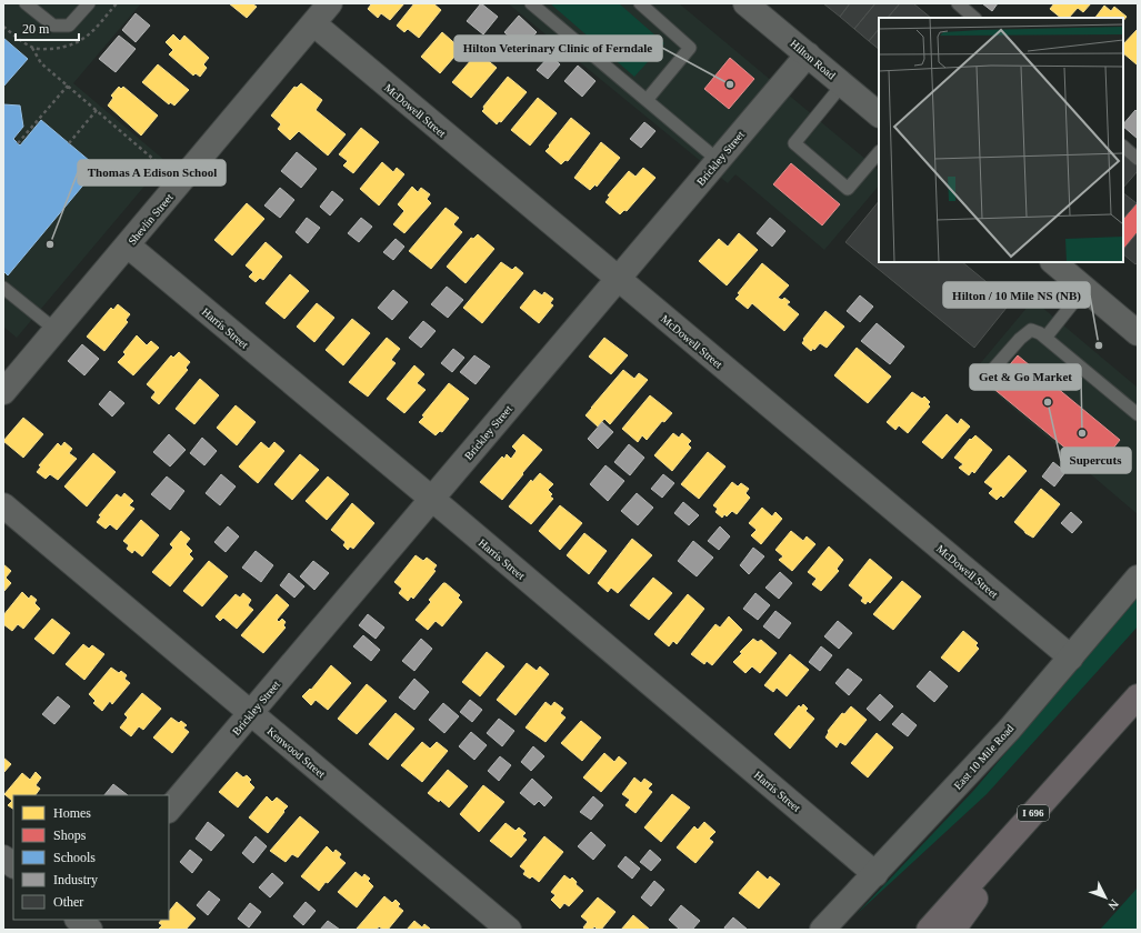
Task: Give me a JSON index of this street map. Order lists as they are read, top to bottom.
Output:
{
  "streets": {
    "highway": ["I 696"],
    "street": [
      "Hilton Road",
      "McDowell Street",
      "Brickley Street",
      "Shevlin Street",
      "Harris Street",
      "Kenwood Street",
      "East 10 Mile Road"
    ]
  },
  "crossings": [
    ["Hilton Road", "Brickley Street"],
    ["McDowell Street", "Brickley Street"],
    ["McDowell Street", "Shevlin Street"],
    ["McDowell Street", "East 10 Mile Road"],
    ["Brickley Street", "Harris Street"],
    ["Brickley Street", "Kenwood Street"],
    ["Shevlin Street", "Harris Street"],
    ["Harris Street", "East 10 Mile Road"]
  ],
  "places": [
    "Hilton Veterinary Clinic of Ferndale",
    "Thomas A Edison School",
    "Hilton / 10 Mile NS (NB)",
    "Supercuts",
    "Get & Go Market"
  ],
  "legend": [
    "Homes",
    "Shops",
    "Schools",
    "Industry",
    "Other"
  ],
  "scale_bar": "20 m",
  "north": "bottom right"
}
